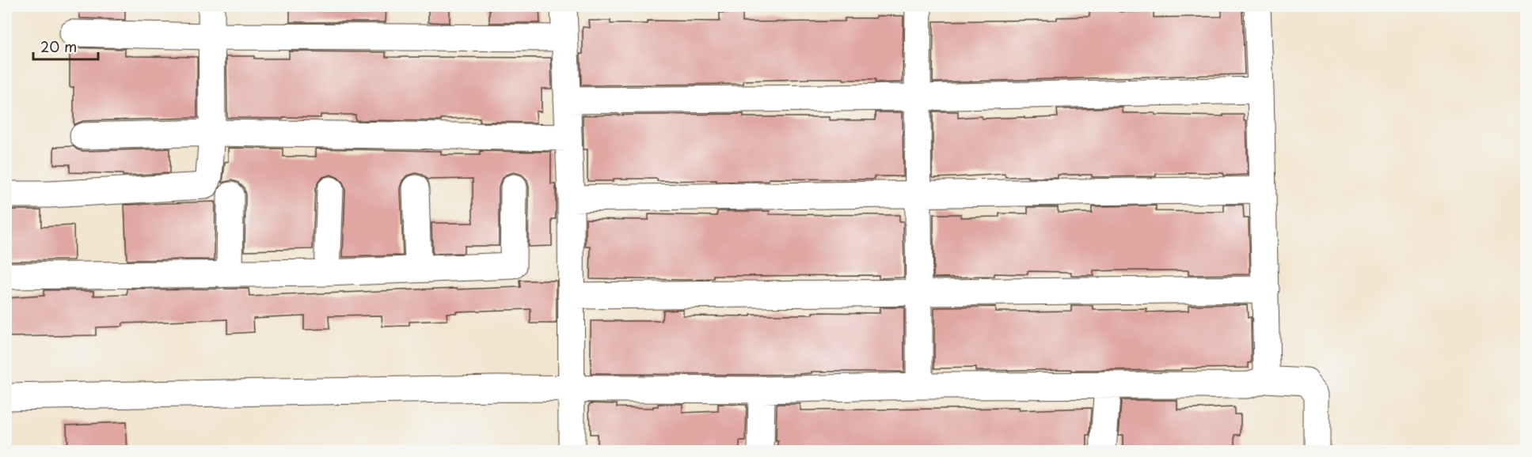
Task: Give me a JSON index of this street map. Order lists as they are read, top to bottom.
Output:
{
  "scale_bar": "20 m"
}
